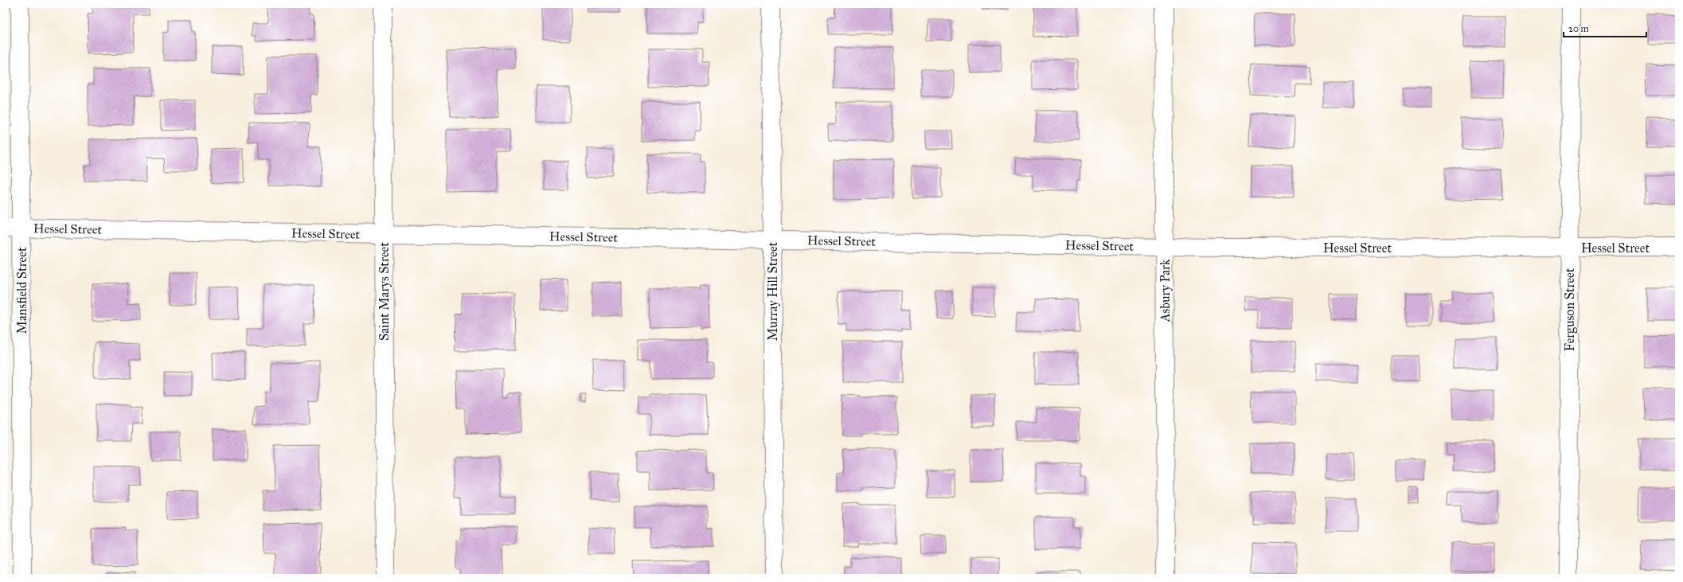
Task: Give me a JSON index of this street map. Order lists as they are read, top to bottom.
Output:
{
  "streets": {
    "street": [
      "Hessel Street",
      "Mansfield Street",
      "Asbury Park",
      "Saint Marys Street",
      "Murray Hill Street",
      "Ferguson Street"
    ]
  },
  "crossings": [
    ["Hessel Street", "Mansfield Street"],
    ["Hessel Street", "Asbury Park"],
    ["Hessel Street", "Saint Marys Street"],
    ["Hessel Street", "Murray Hill Street"],
    ["Hessel Street", "Ferguson Street"]
  ],
  "scale_bar": "20 m"
}
